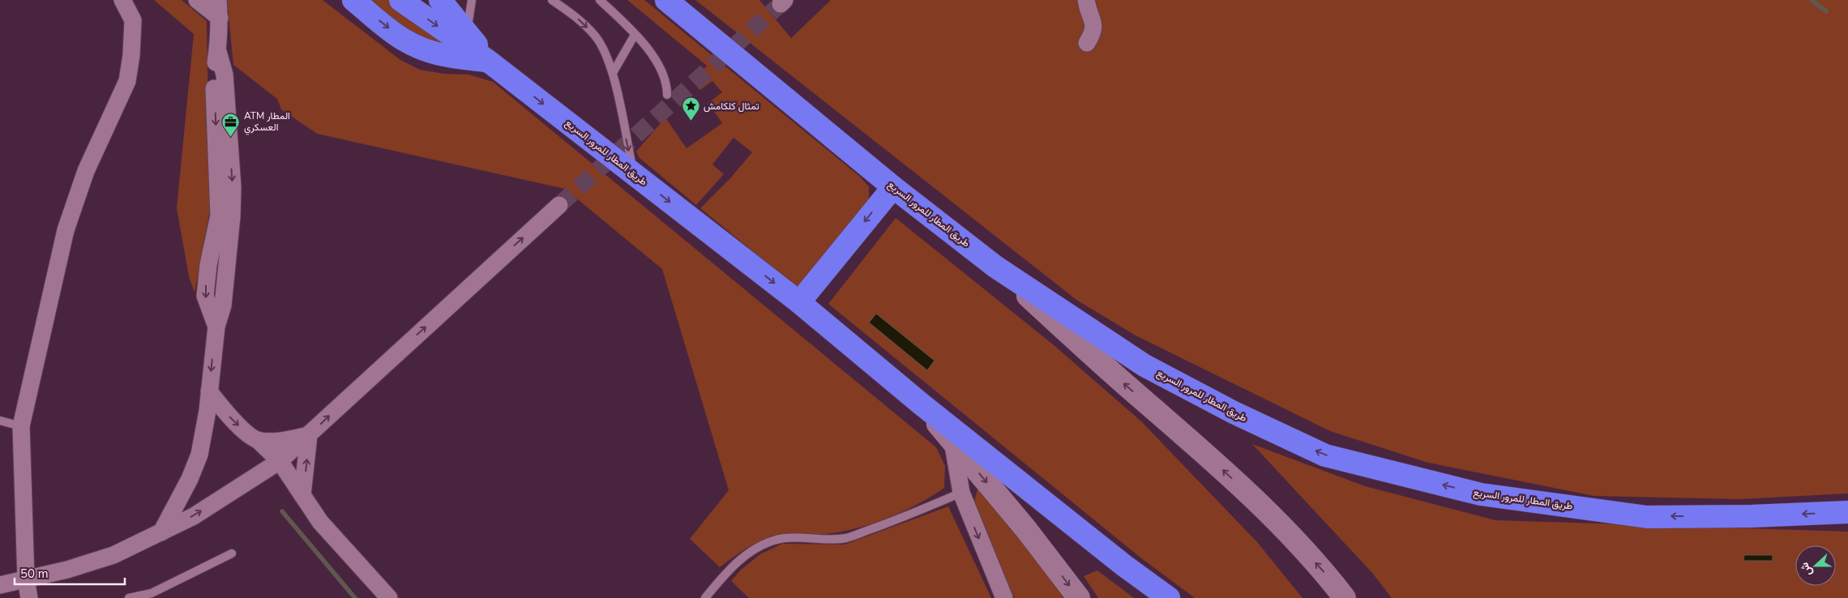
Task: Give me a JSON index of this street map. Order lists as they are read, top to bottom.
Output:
{
  "streets": {
    "highway": ["طريق المطار للمرور السريع"]
  },
  "places": {
    "place": ["تمثال كلكامش"],
    "office": ["ATM المطار العسكري"]
  },
  "scale_bar": "50 m",
  "north": "left"
}
